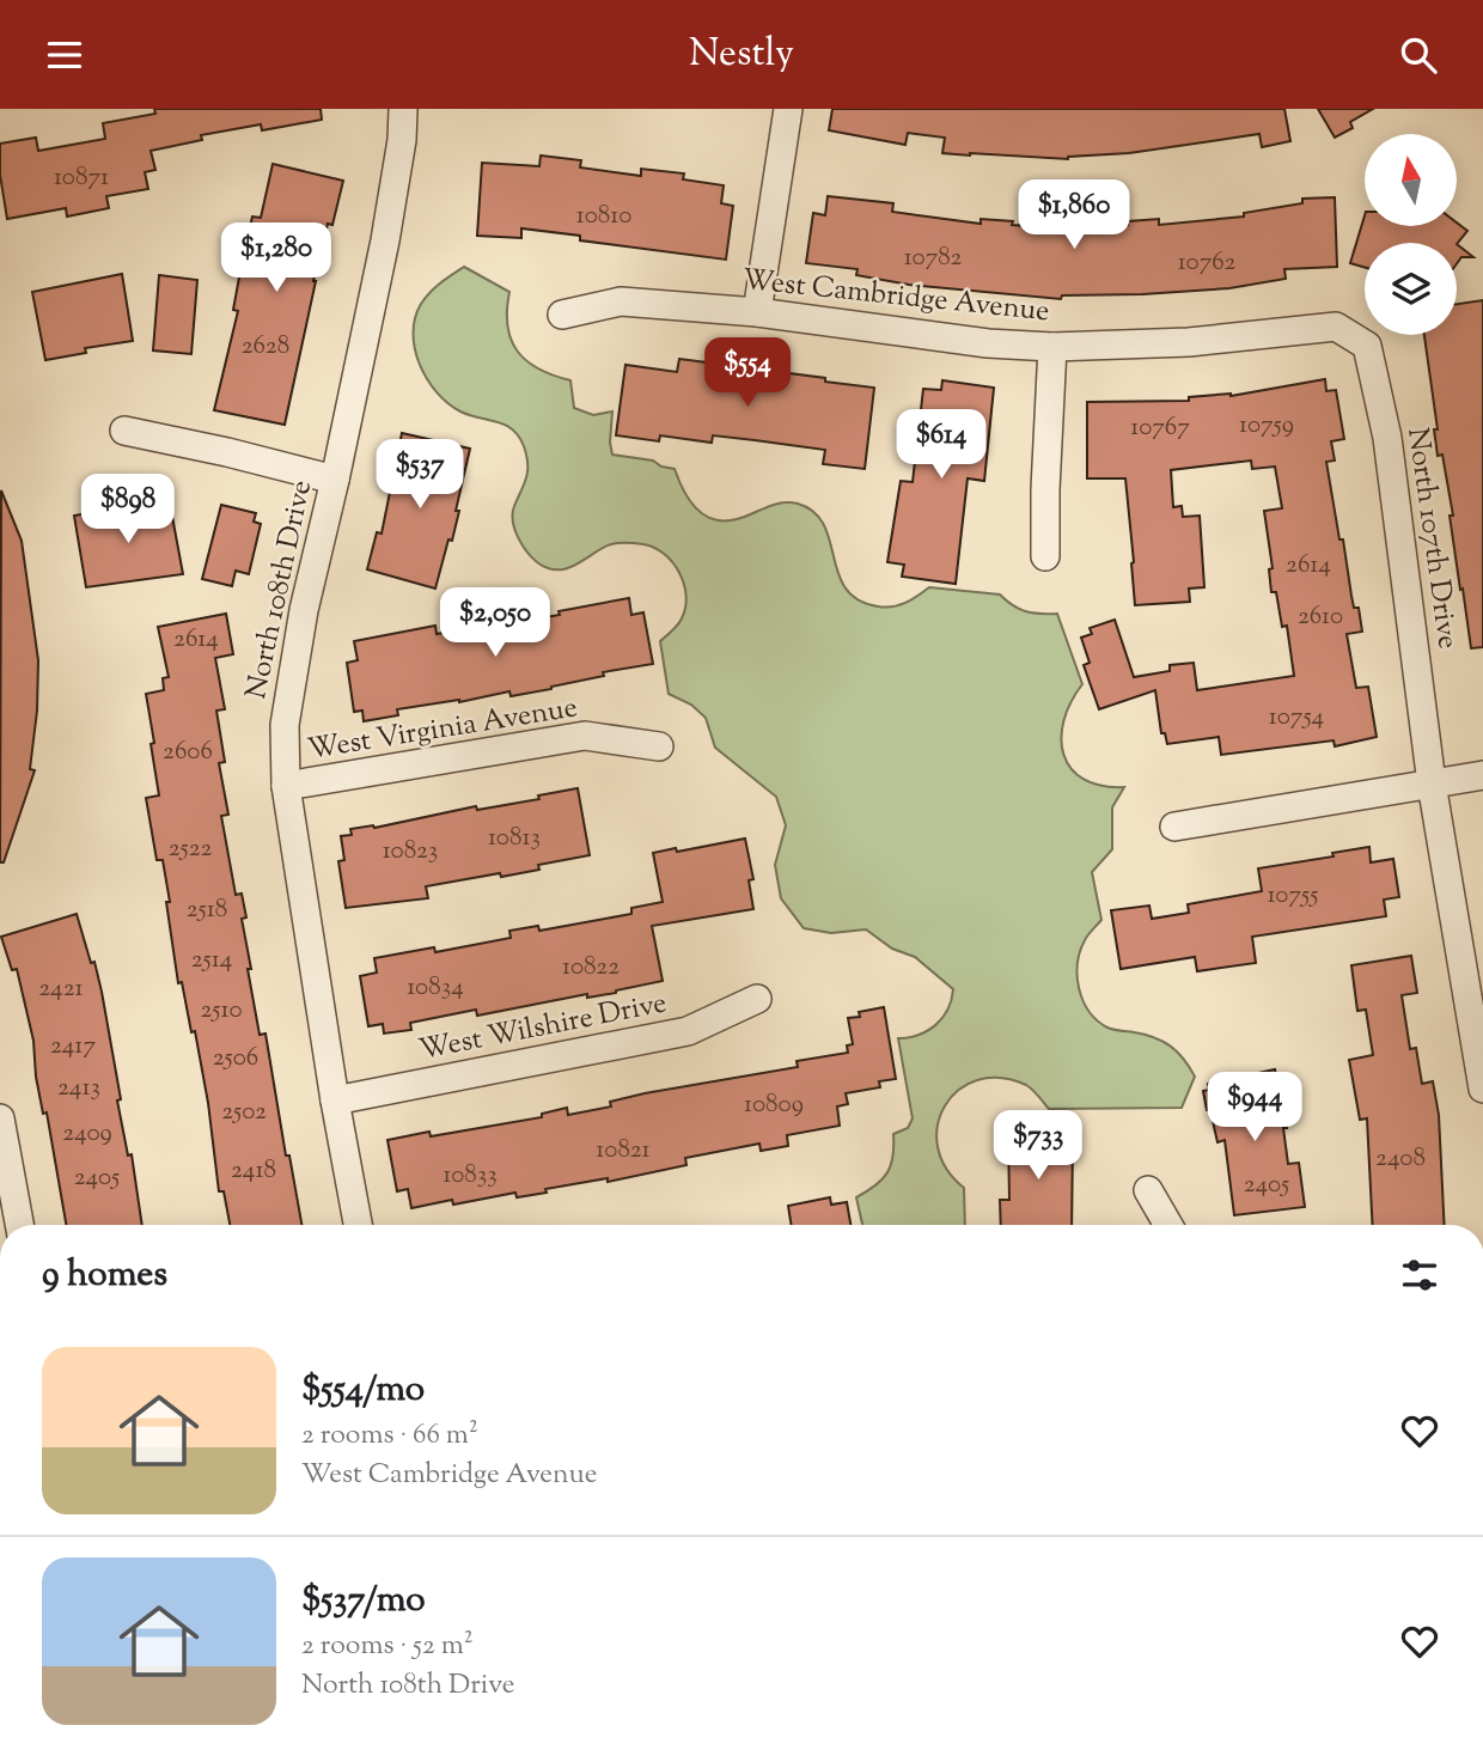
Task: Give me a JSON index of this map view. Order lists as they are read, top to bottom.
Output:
{
  "streets": {
    "street": [
      "West Cambridge Avenue",
      "North 107th Drive",
      "North 108th Drive",
      "West Virginia Avenue",
      "West Wilshire Drive"
    ]
  },
  "crossings": [
    ["West Cambridge Avenue", "North 107th Drive"],
    ["North 108th Drive", "West Virginia Avenue"],
    ["North 108th Drive", "West Wilshire Drive"]
  ],
  "house_numbers": [
    "10871",
    "10810",
    "10782",
    "10762",
    "2628",
    "10759",
    "10767",
    "2614",
    "2610",
    "2614",
    "10754",
    "2606",
    "10813",
    "2522",
    "10823",
    "10755",
    "2518",
    "2514",
    "10822",
    "10834",
    "2421",
    "2510",
    "2417",
    "2506",
    "2413",
    "10809",
    "2502",
    "2409",
    "10821",
    "2408",
    "2418",
    "10833",
    "2405",
    "2405"
  ],
  "north": "top",
  "page": {
    "header": "Nestly",
    "price": [
      "$1,860",
      "$1,280",
      "$554",
      "$614",
      "$537",
      "$898",
      "$2,050",
      "$944",
      "$733"
    ],
    "heading": "9 homes",
    "list": [
      {
        "name": "$554/mo",
        "note": "2 rooms · 66 m² · West Cambridge Avenue"
      },
      {
        "name": "$537/mo",
        "note": "2 rooms · 52 m² · North 108th Drive"
      }
    ]
  }
}
